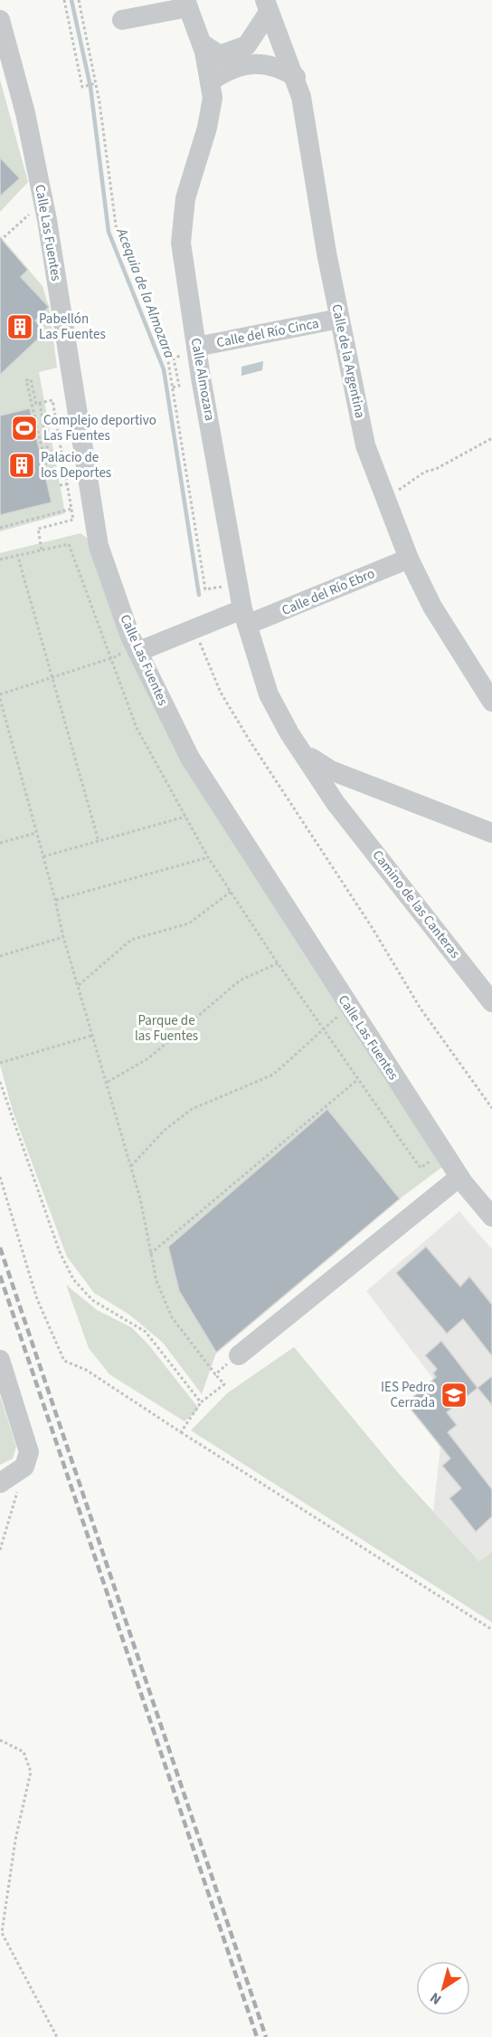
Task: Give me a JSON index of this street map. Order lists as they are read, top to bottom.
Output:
{
  "streets": {
    "street": [
      "Calle Las Fuentes",
      "Calle del Río Cinca",
      "Calle de la Argentina",
      "Calle Almozara",
      "Calle del Río Ebro",
      "Camino de las Canteras"
    ]
  },
  "crossings": [
    ["Calle Las Fuentes", "Calle del Río Ebro"],
    ["Calle del Río Cinca", "Calle de la Argentina"],
    ["Calle del Río Cinca", "Calle Almozara"],
    ["Calle de la Argentina", "Calle del Río Ebro"],
    ["Calle Almozara", "Calle del Río Ebro"],
    ["Calle Almozara", "Camino de las Canteras"]
  ],
  "water": ["Acequia de la Almozara"],
  "parks": ["Parque de las Fuentes"],
  "places": {
    "building": ["Pabellón Las Fuentes", "Palacio de los Deportes"],
    "sports": ["Complejo deportivo Las Fuentes"],
    "school or university": ["IES Pedro Cerrada"]
  },
  "north": "bottom left"
}
